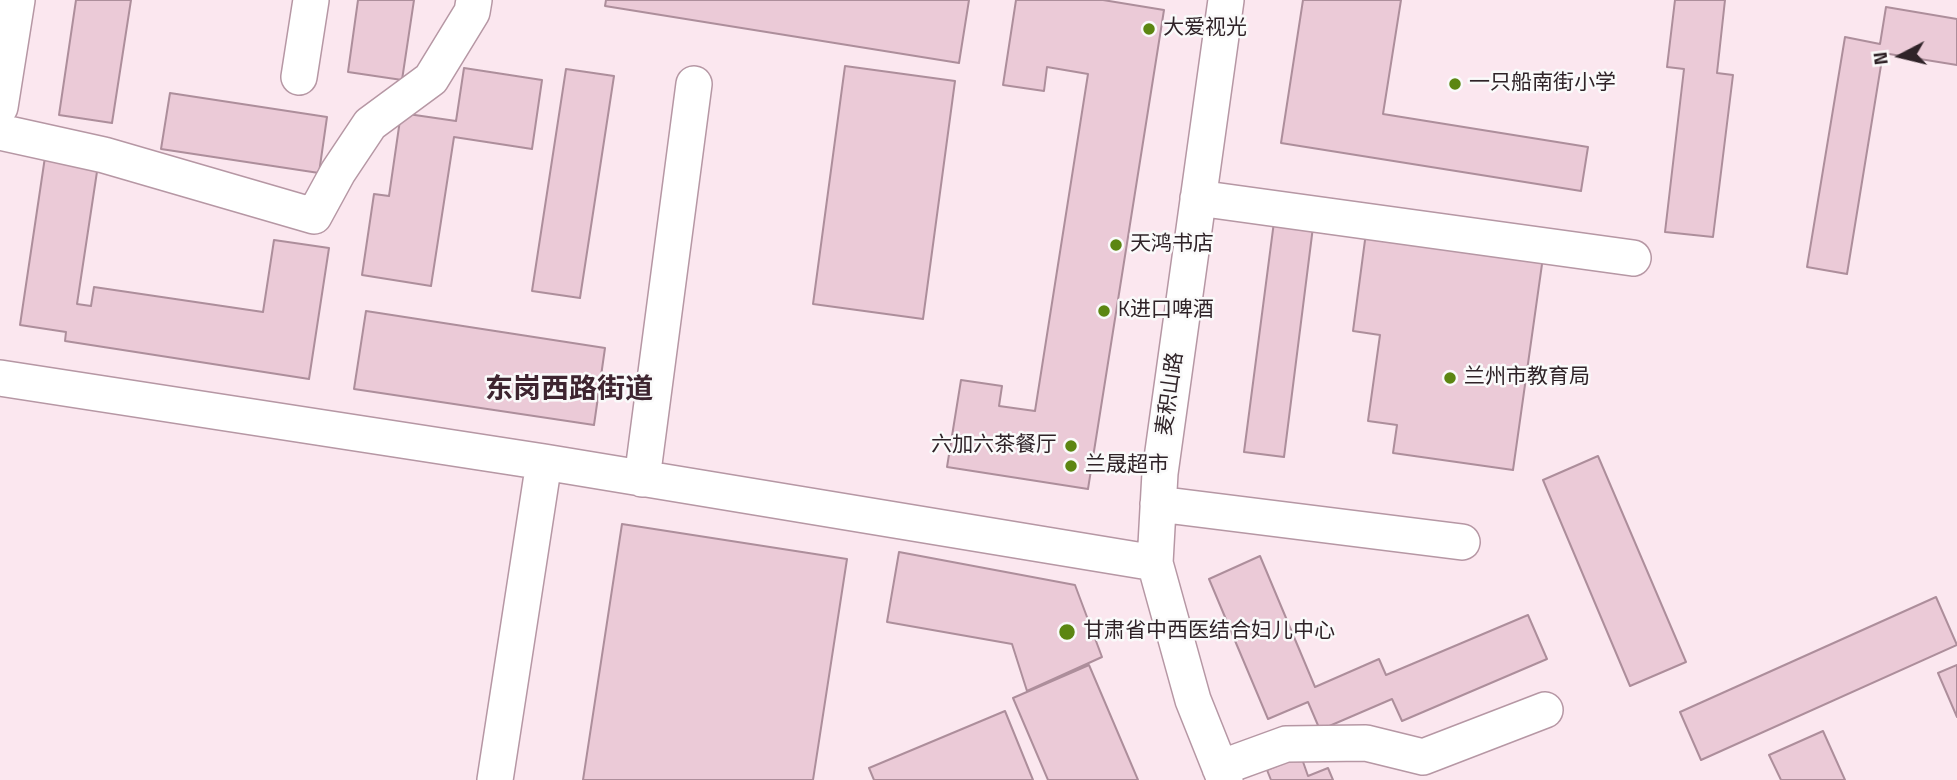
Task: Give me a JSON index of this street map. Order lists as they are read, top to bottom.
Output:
{
  "streets": {
    "street": ["麦积山路"]
  },
  "districts": ["东岗西路街道"],
  "places": [
    "大爱视光",
    "一只船南街小学",
    "天鸿书店",
    "K进口啤酒",
    "兰州市教育局",
    "六加六茶餐厅",
    "兰晟超市",
    "甘肃省中西医结合妇儿中心"
  ],
  "north": "left"
}
